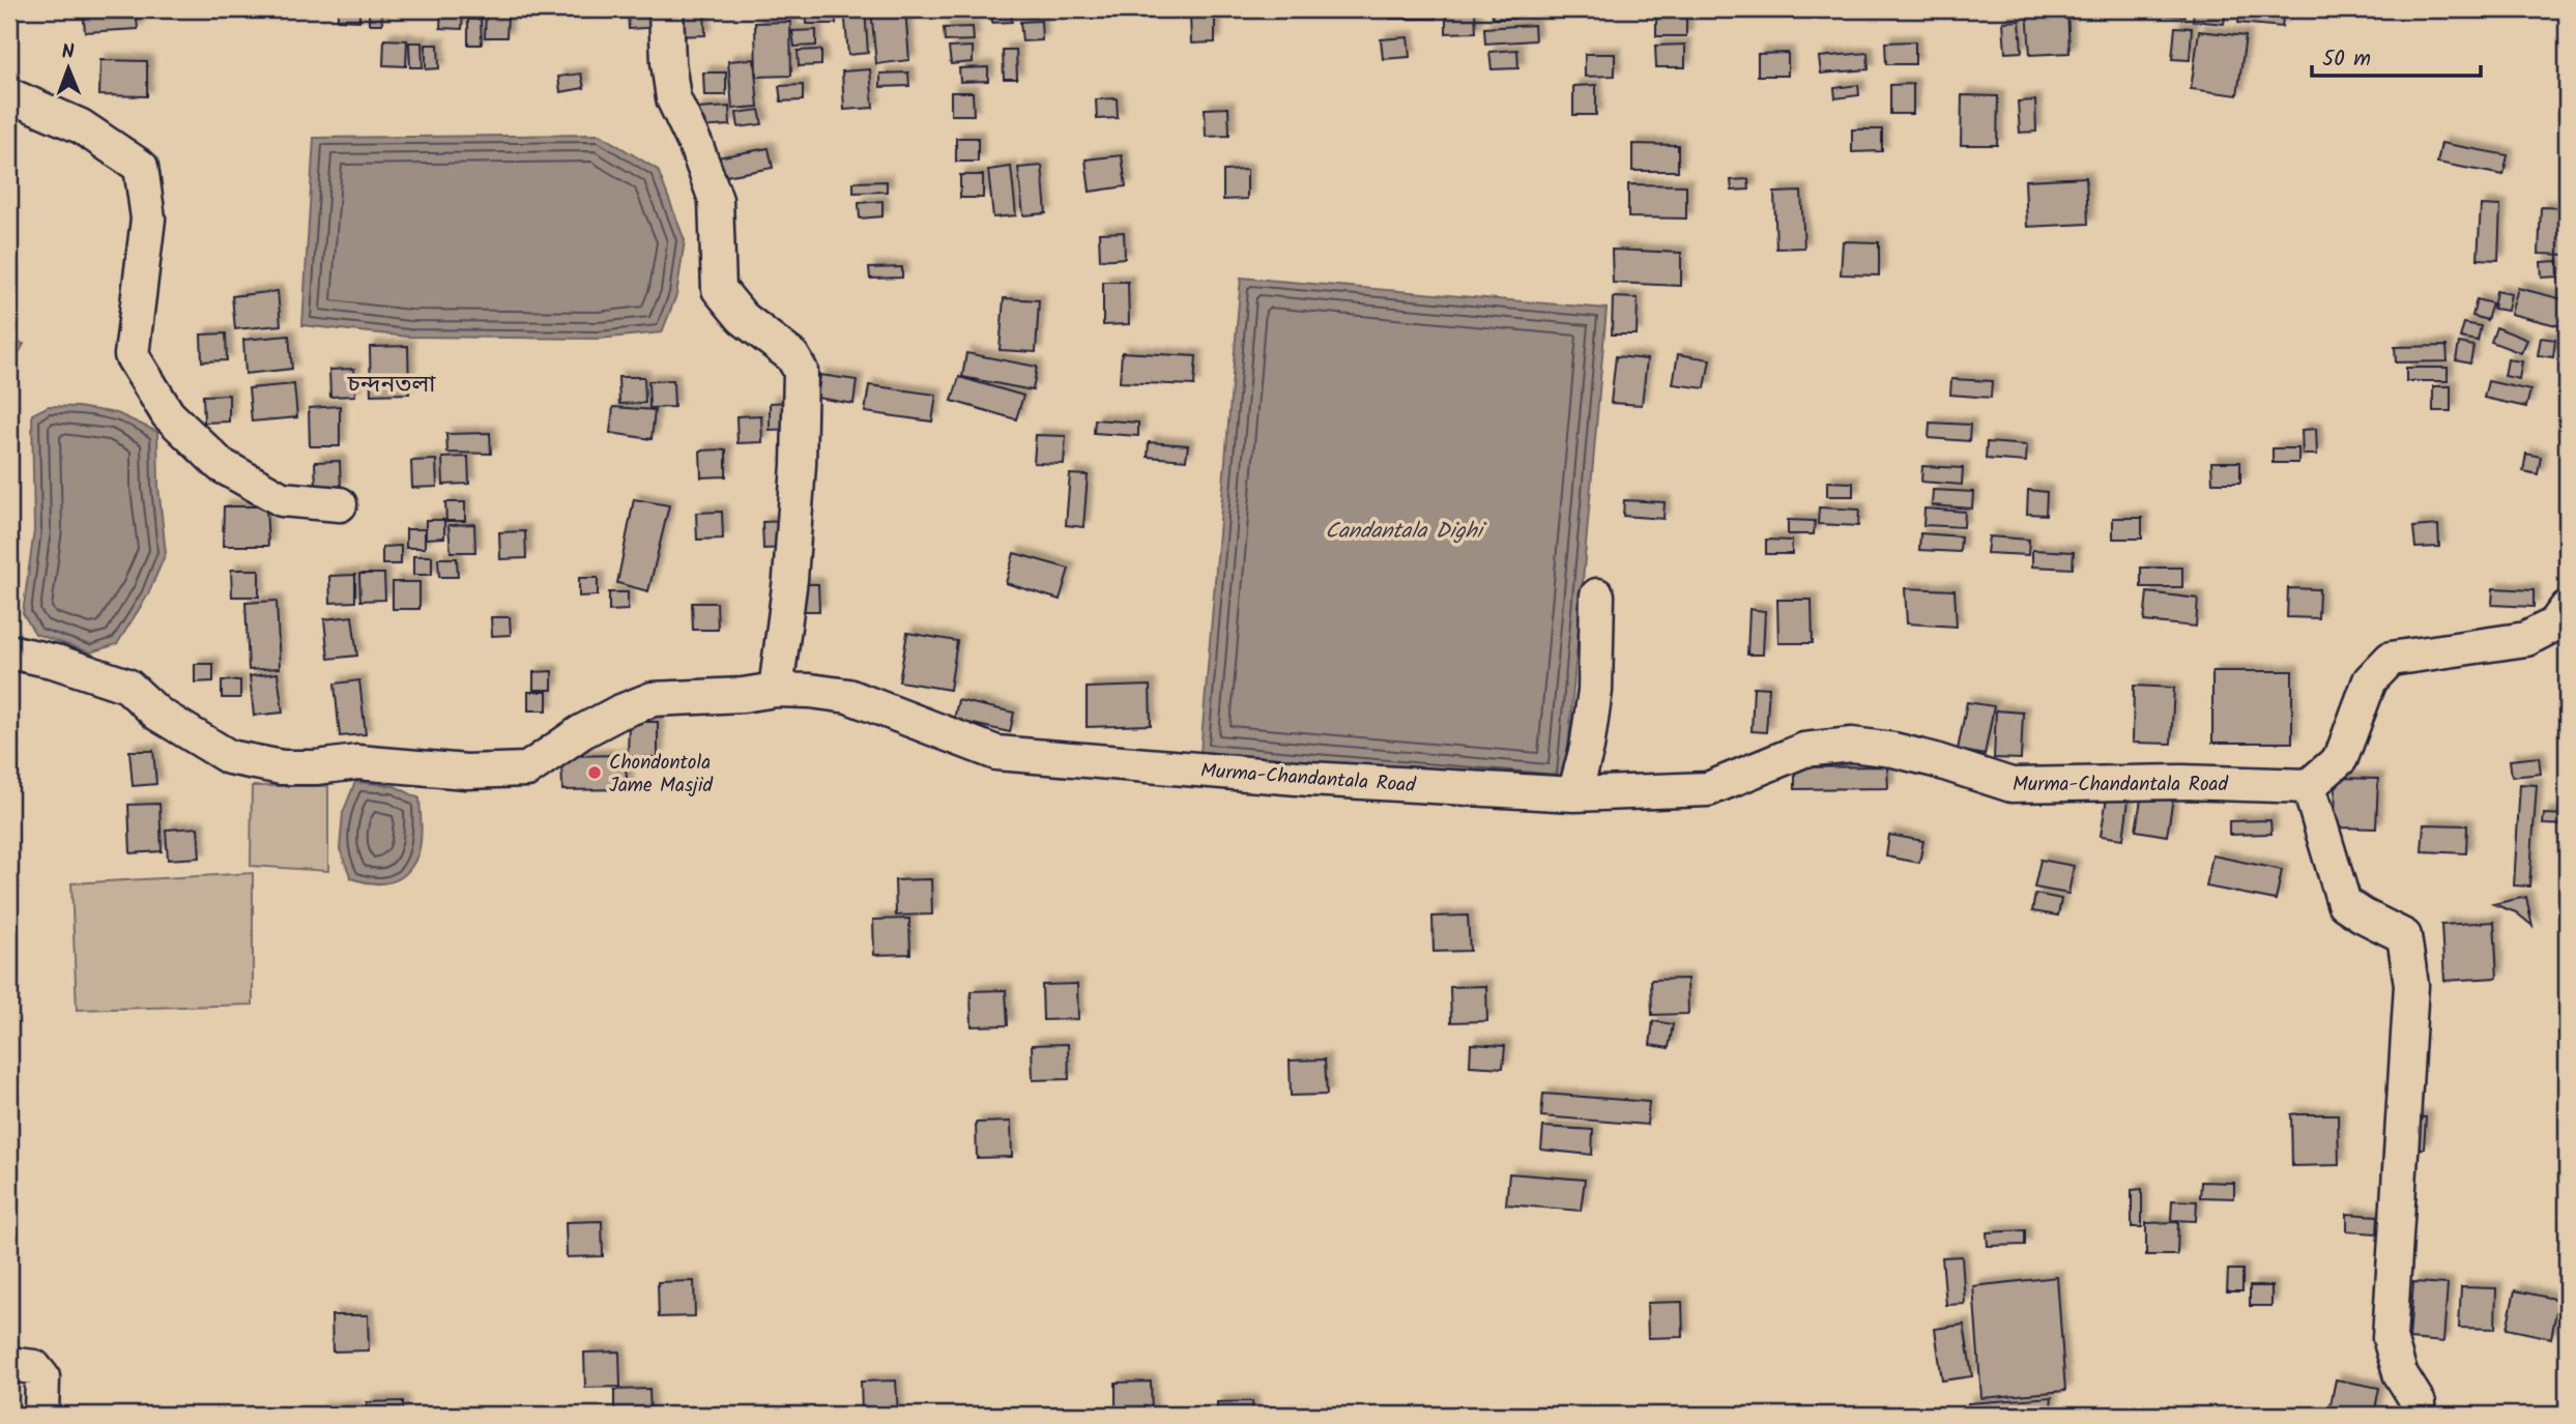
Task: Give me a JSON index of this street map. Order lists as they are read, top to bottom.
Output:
{
  "streets": {
    "street": ["Murma-Chandantala Road"]
  },
  "districts": ["চন্দনতলা"],
  "water": ["Candantala Dighi"],
  "places": ["Chondontola Jame Masjid"],
  "scale_bar": "50 m",
  "north": "top"
}
